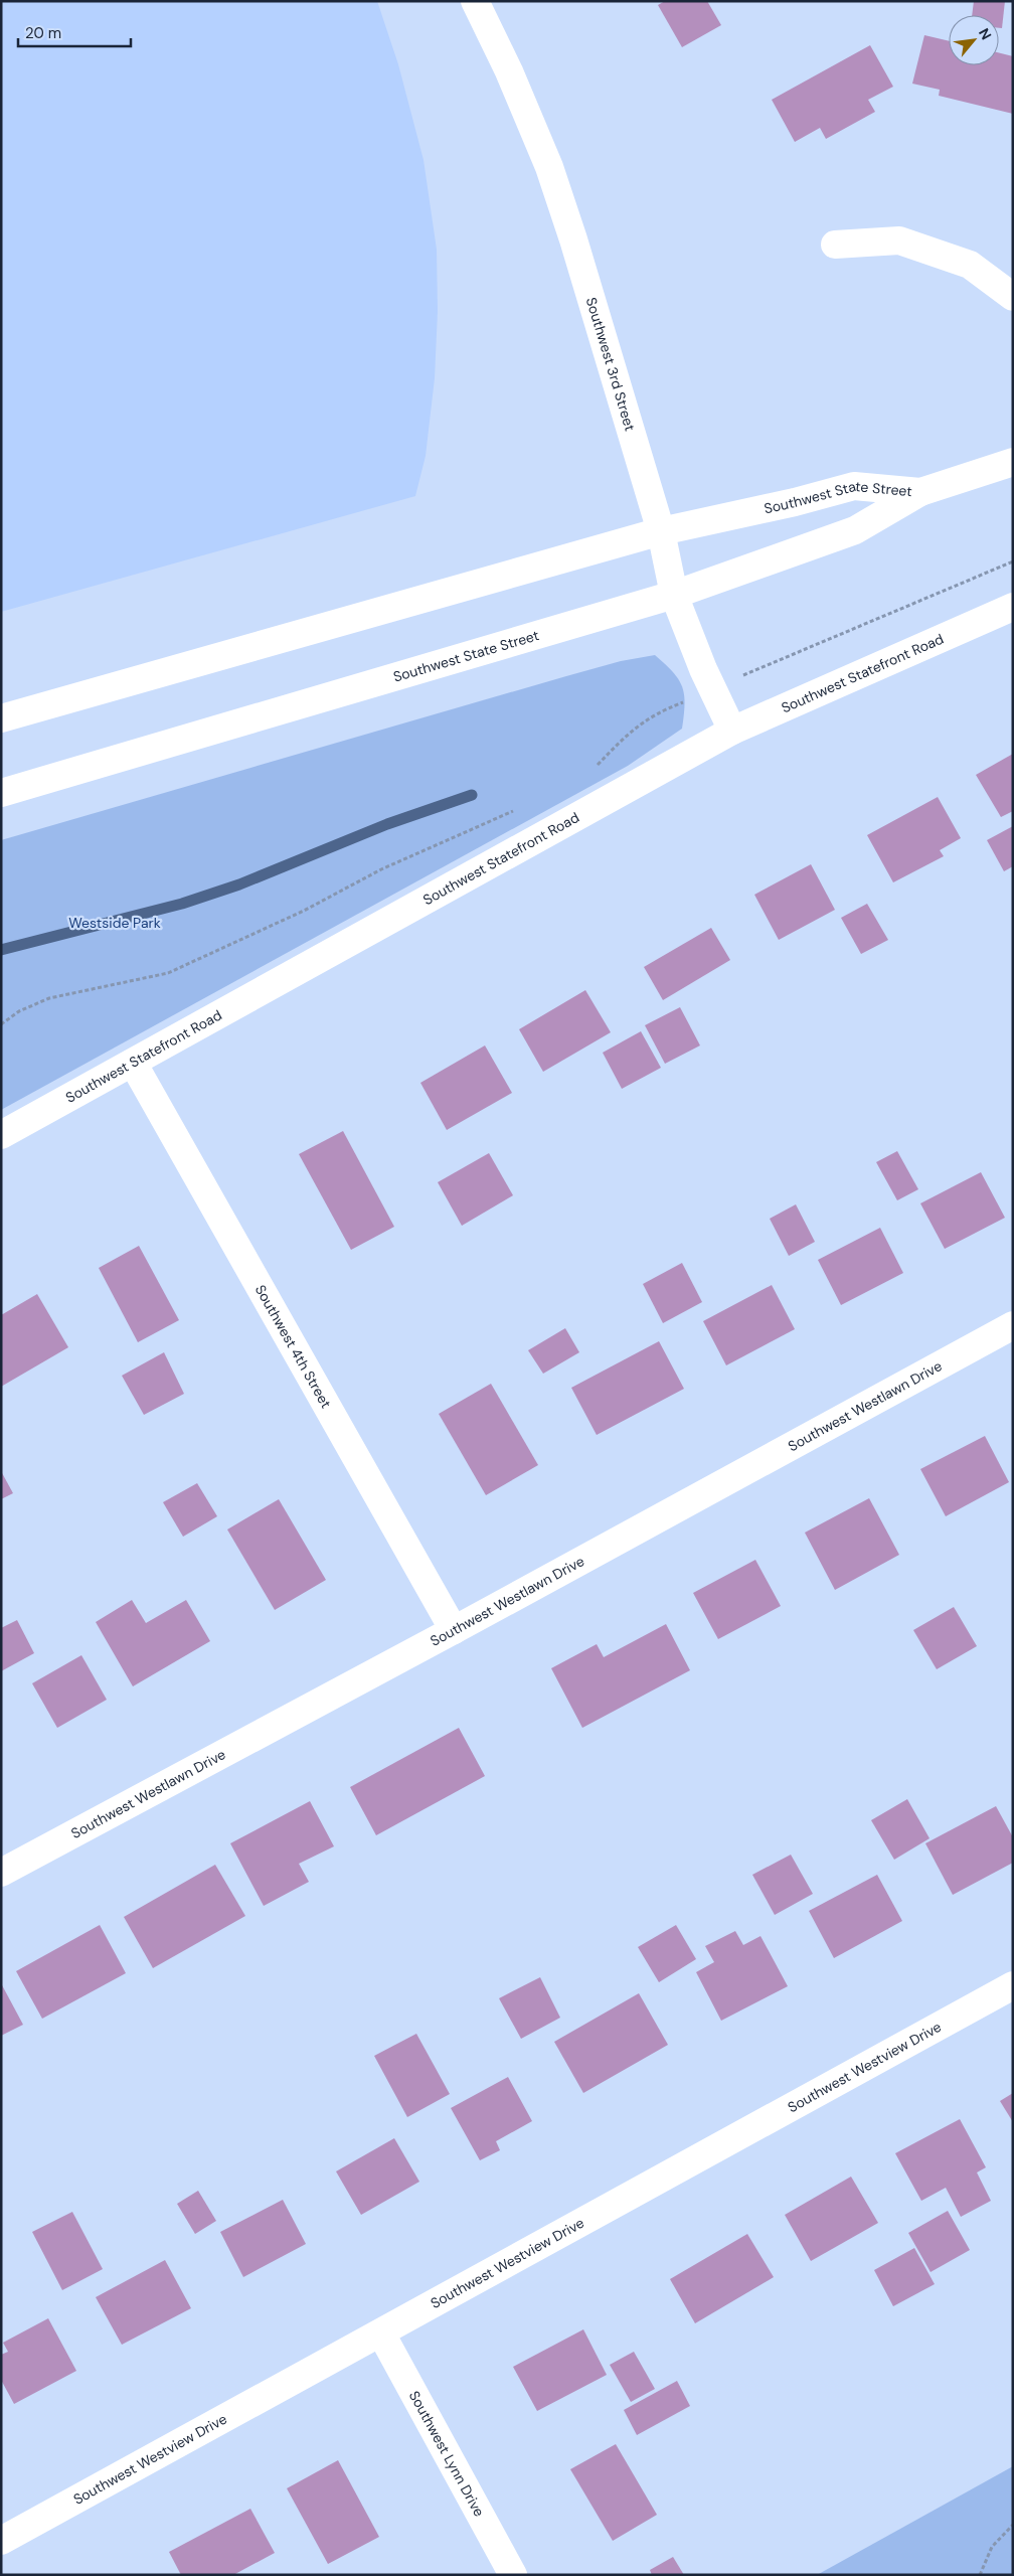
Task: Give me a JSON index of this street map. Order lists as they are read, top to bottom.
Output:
{
  "streets": {
    "street": [
      "Southwest 3rd Street",
      "Southwest State Street",
      "Southwest Statefront Road",
      "Southwest 4th Street",
      "Southwest Westlawn Drive",
      "Southwest Westview Drive",
      "Southwest Lynn Drive"
    ]
  },
  "crossings": [
    ["Southwest 3rd Street", "Southwest State Street"],
    ["Southwest 3rd Street", "Southwest Statefront Road"],
    ["Southwest Statefront Road", "Southwest 4th Street"],
    ["Southwest 4th Street", "Southwest Westlawn Drive"],
    ["Southwest Westview Drive", "Southwest Lynn Drive"]
  ],
  "parks": ["Westside Park"],
  "scale_bar": "20 m",
  "north": "top right"
}
